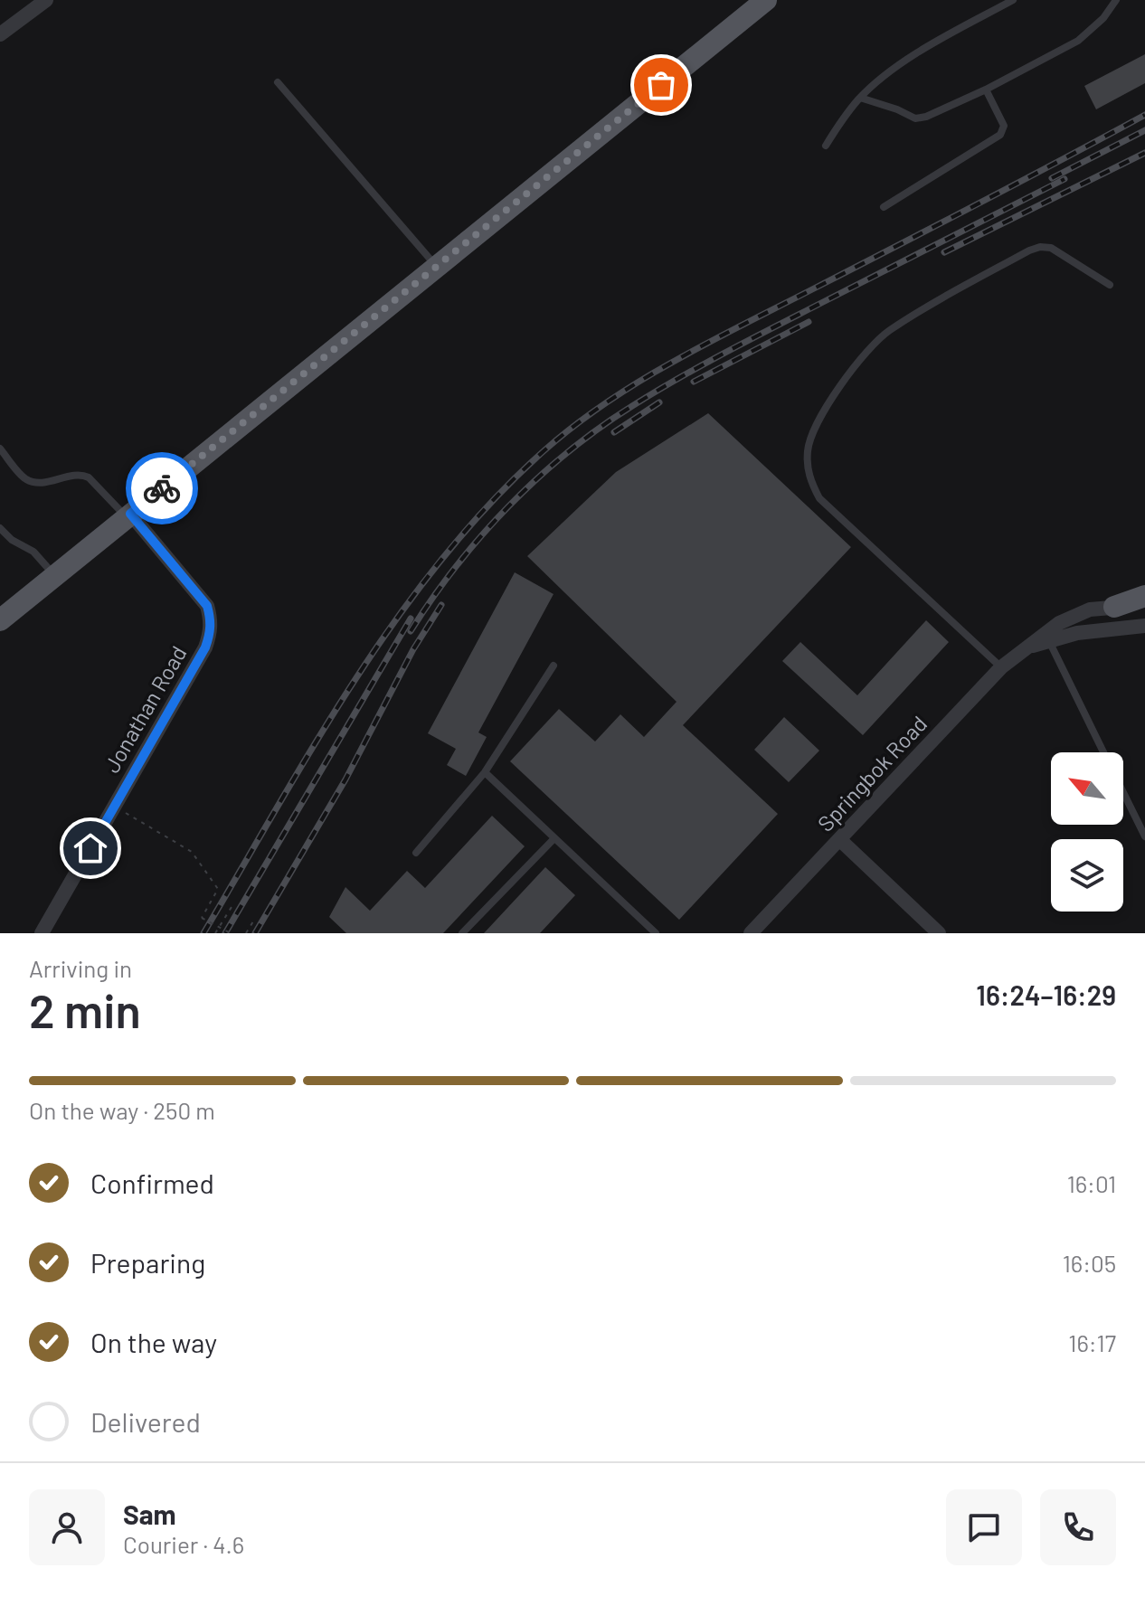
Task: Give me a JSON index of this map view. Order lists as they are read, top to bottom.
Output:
{
  "streets": {
    "street": ["Jonathan Road", "Springbok Road"]
  },
  "north": "top left",
  "page": {
    "heading": ["2 min", "Arriving in", "16:24–16:29"],
    "panel": ["Sam", "Courier · 4.6"],
    "bar": "On the way · 250 m",
    "list": [
      ["Confirmed", "16:01"],
      ["Preparing", "16:05"],
      ["On the way", "16:17"],
      "Delivered"
    ]
  }
}
